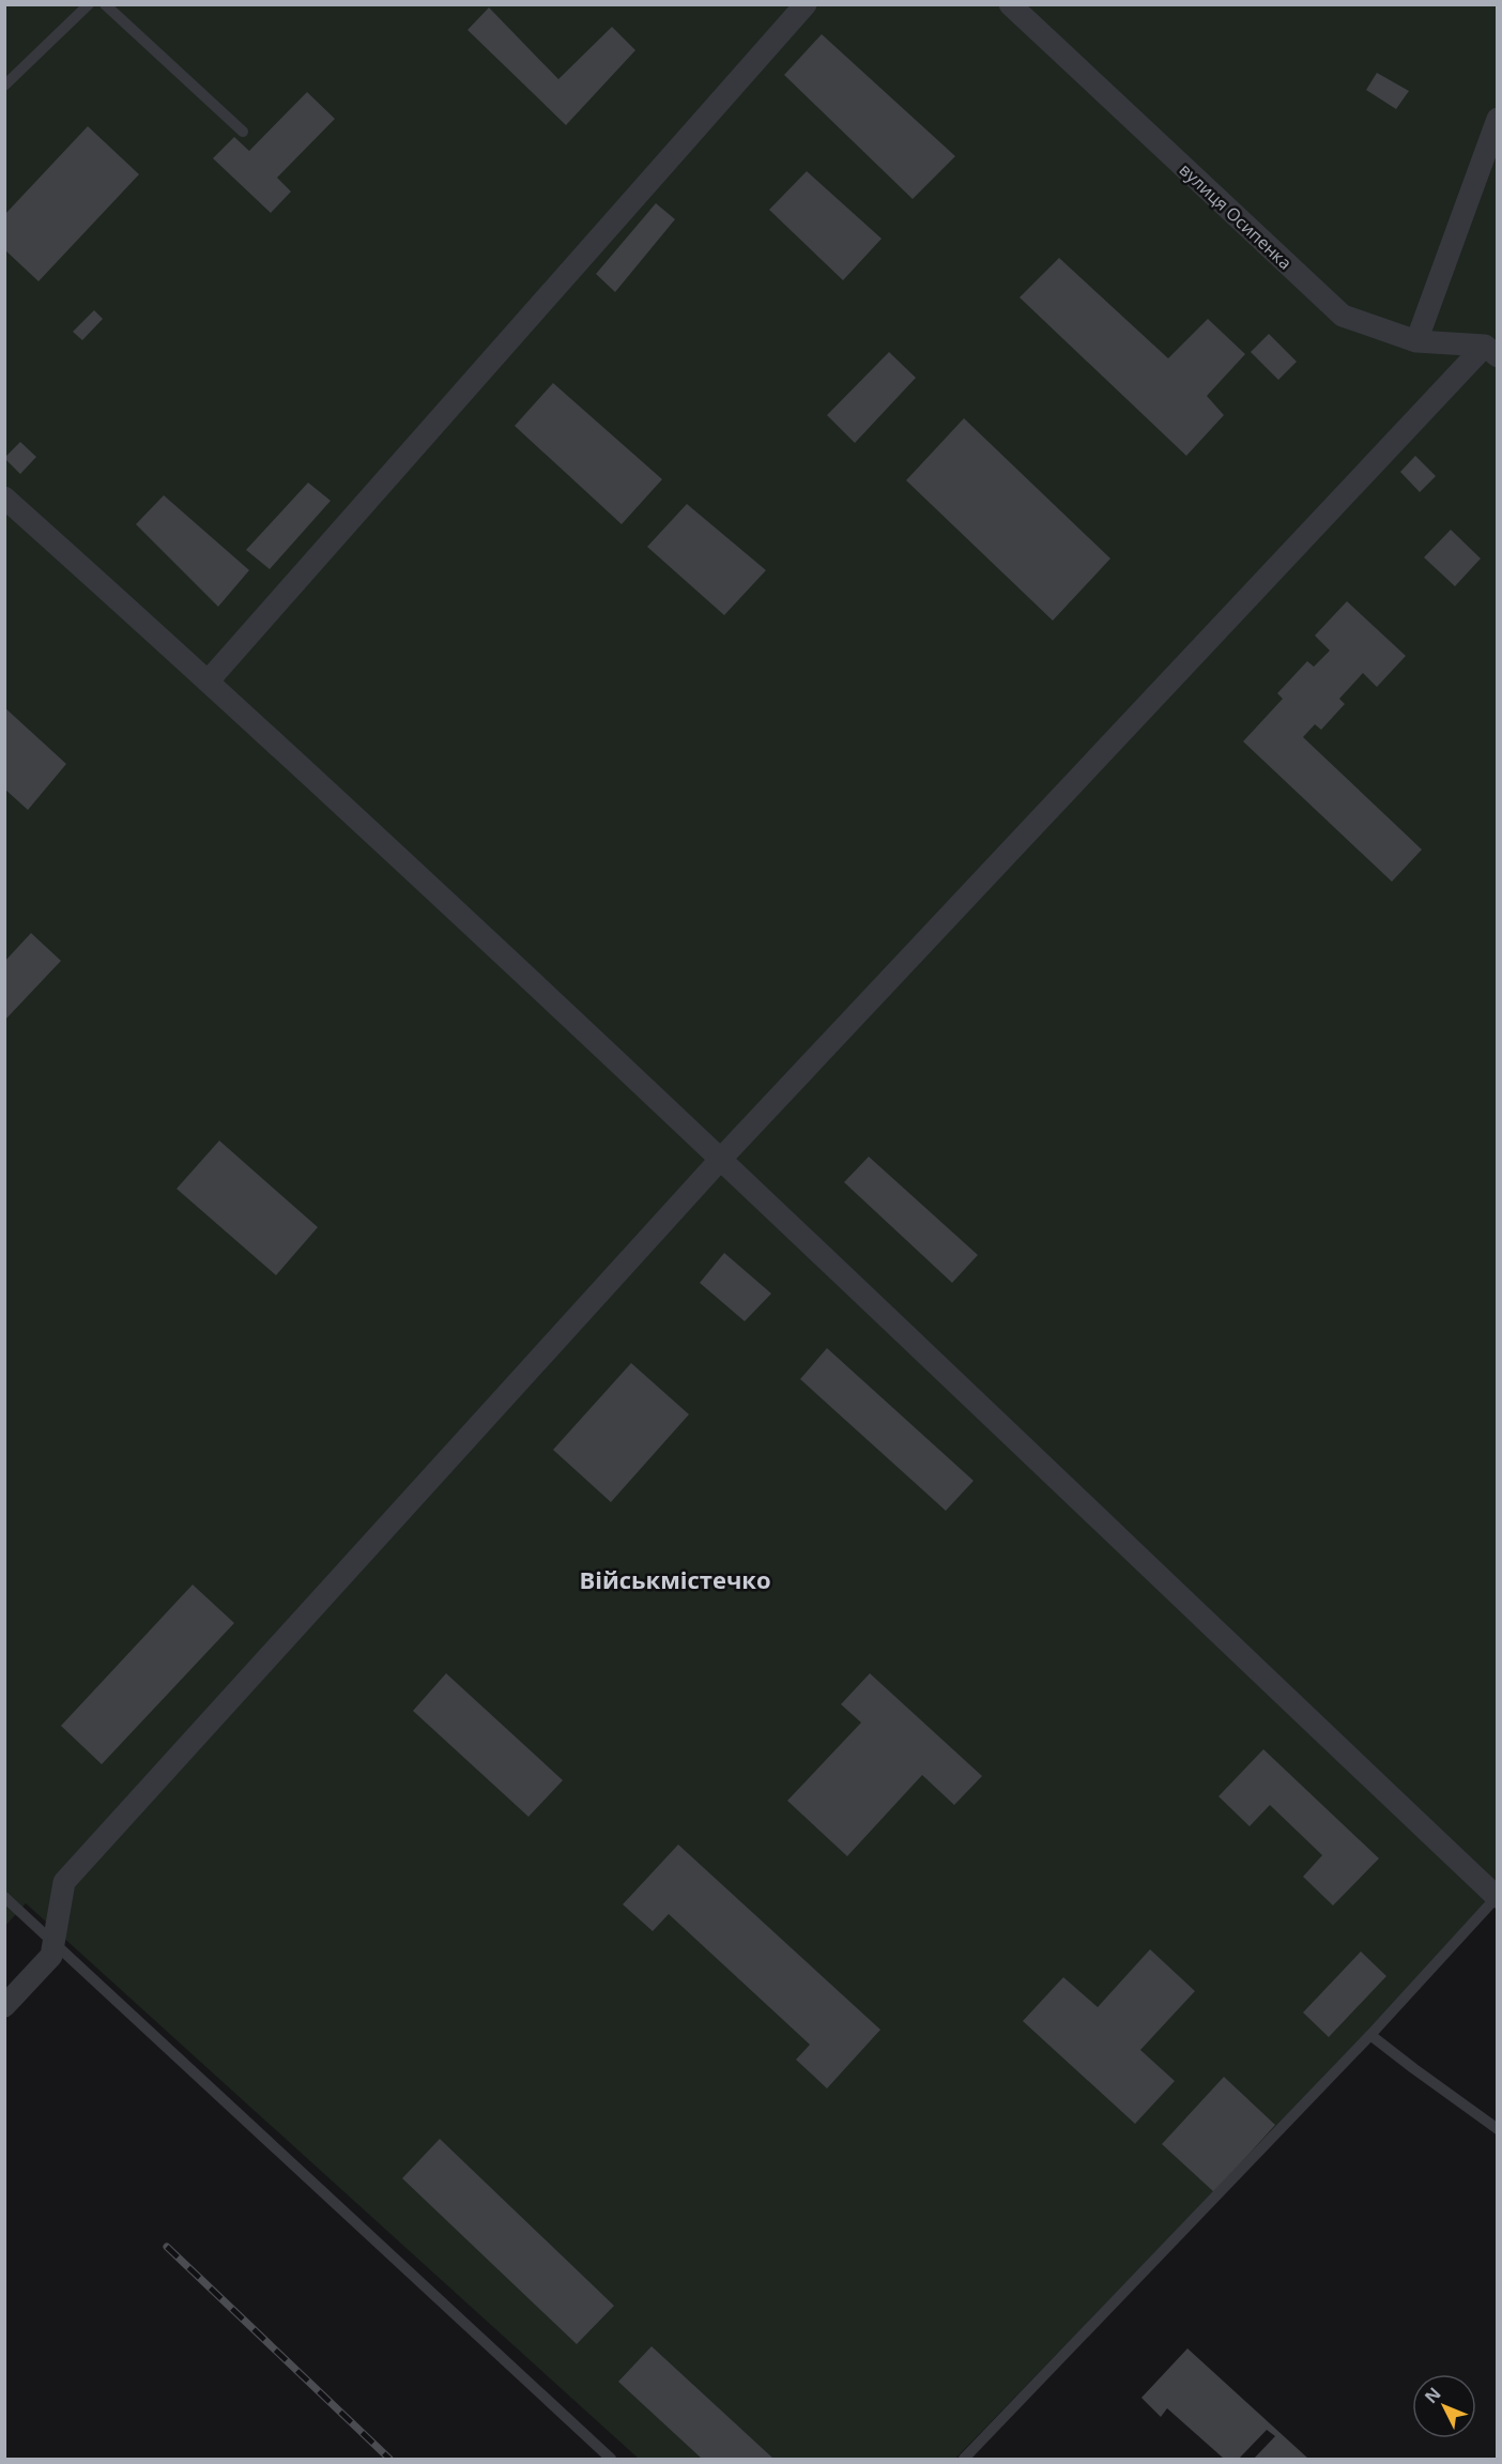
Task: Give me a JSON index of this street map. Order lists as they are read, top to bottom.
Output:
{
  "streets": {
    "street": ["вулиця Осипенка"]
  },
  "districts": ["Військмістечко"],
  "north": "top left"
}
